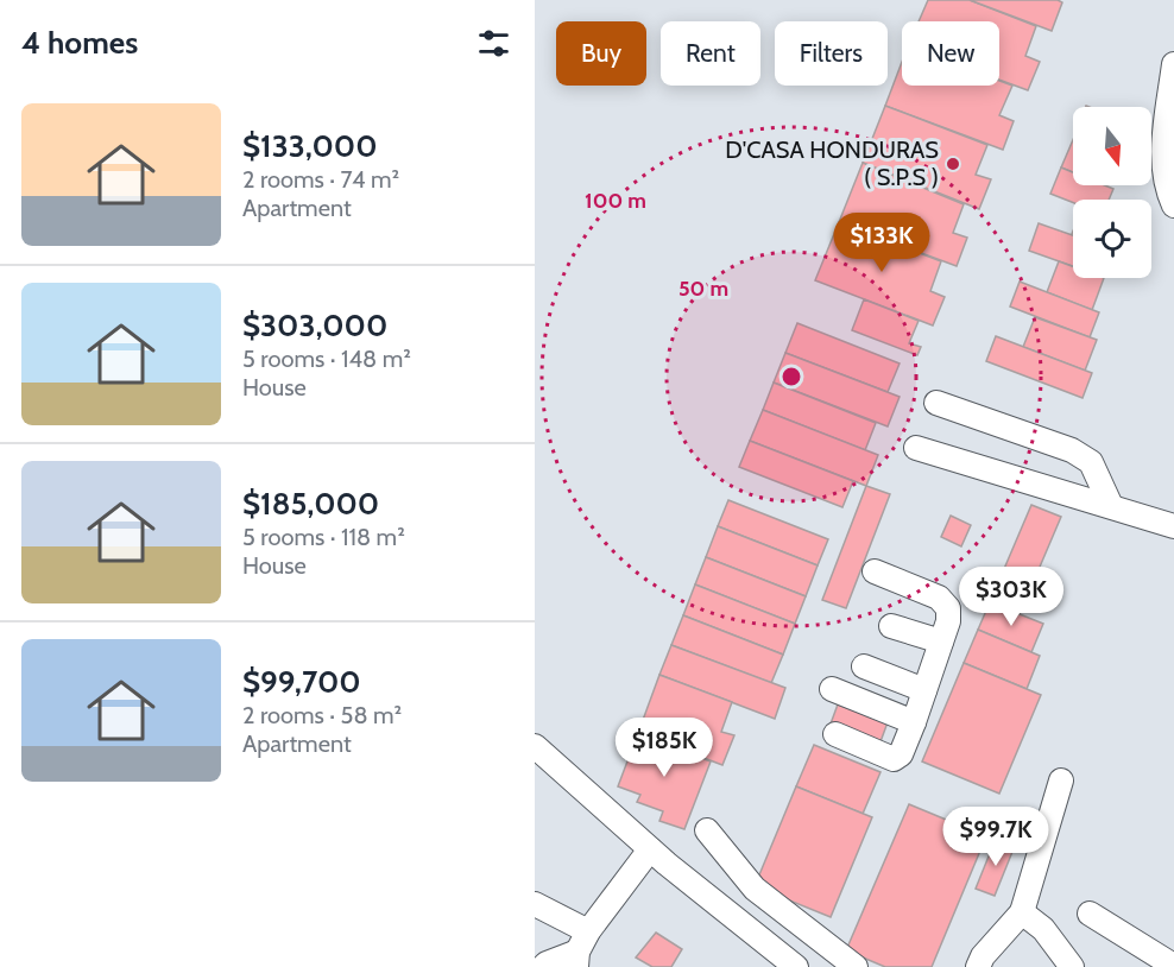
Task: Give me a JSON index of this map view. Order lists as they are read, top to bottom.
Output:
{
  "places": ["D'CASA HONDURAS ( S.P.S )"],
  "north": "bottom",
  "page": {
    "heading": "4 homes",
    "chip": [
      "Buy",
      "Rent",
      "Filters",
      "New"
    ],
    "list": [
      {
        "name": "$133,000",
        "note": "2 rooms · 74 m² · Apartment"
      },
      {
        "name": "$303,000",
        "note": "5 rooms · 148 m² · House"
      },
      {
        "name": "$185,000",
        "note": "5 rooms · 118 m² · House"
      },
      {
        "name": "$99,700",
        "note": "2 rooms · 58 m² · Apartment"
      }
    ],
    "price": [
      "$133K",
      "$303K",
      "$185K",
      "$99.7K"
    ]
  },
  "rings": ["100 m", "50 m"]
}
